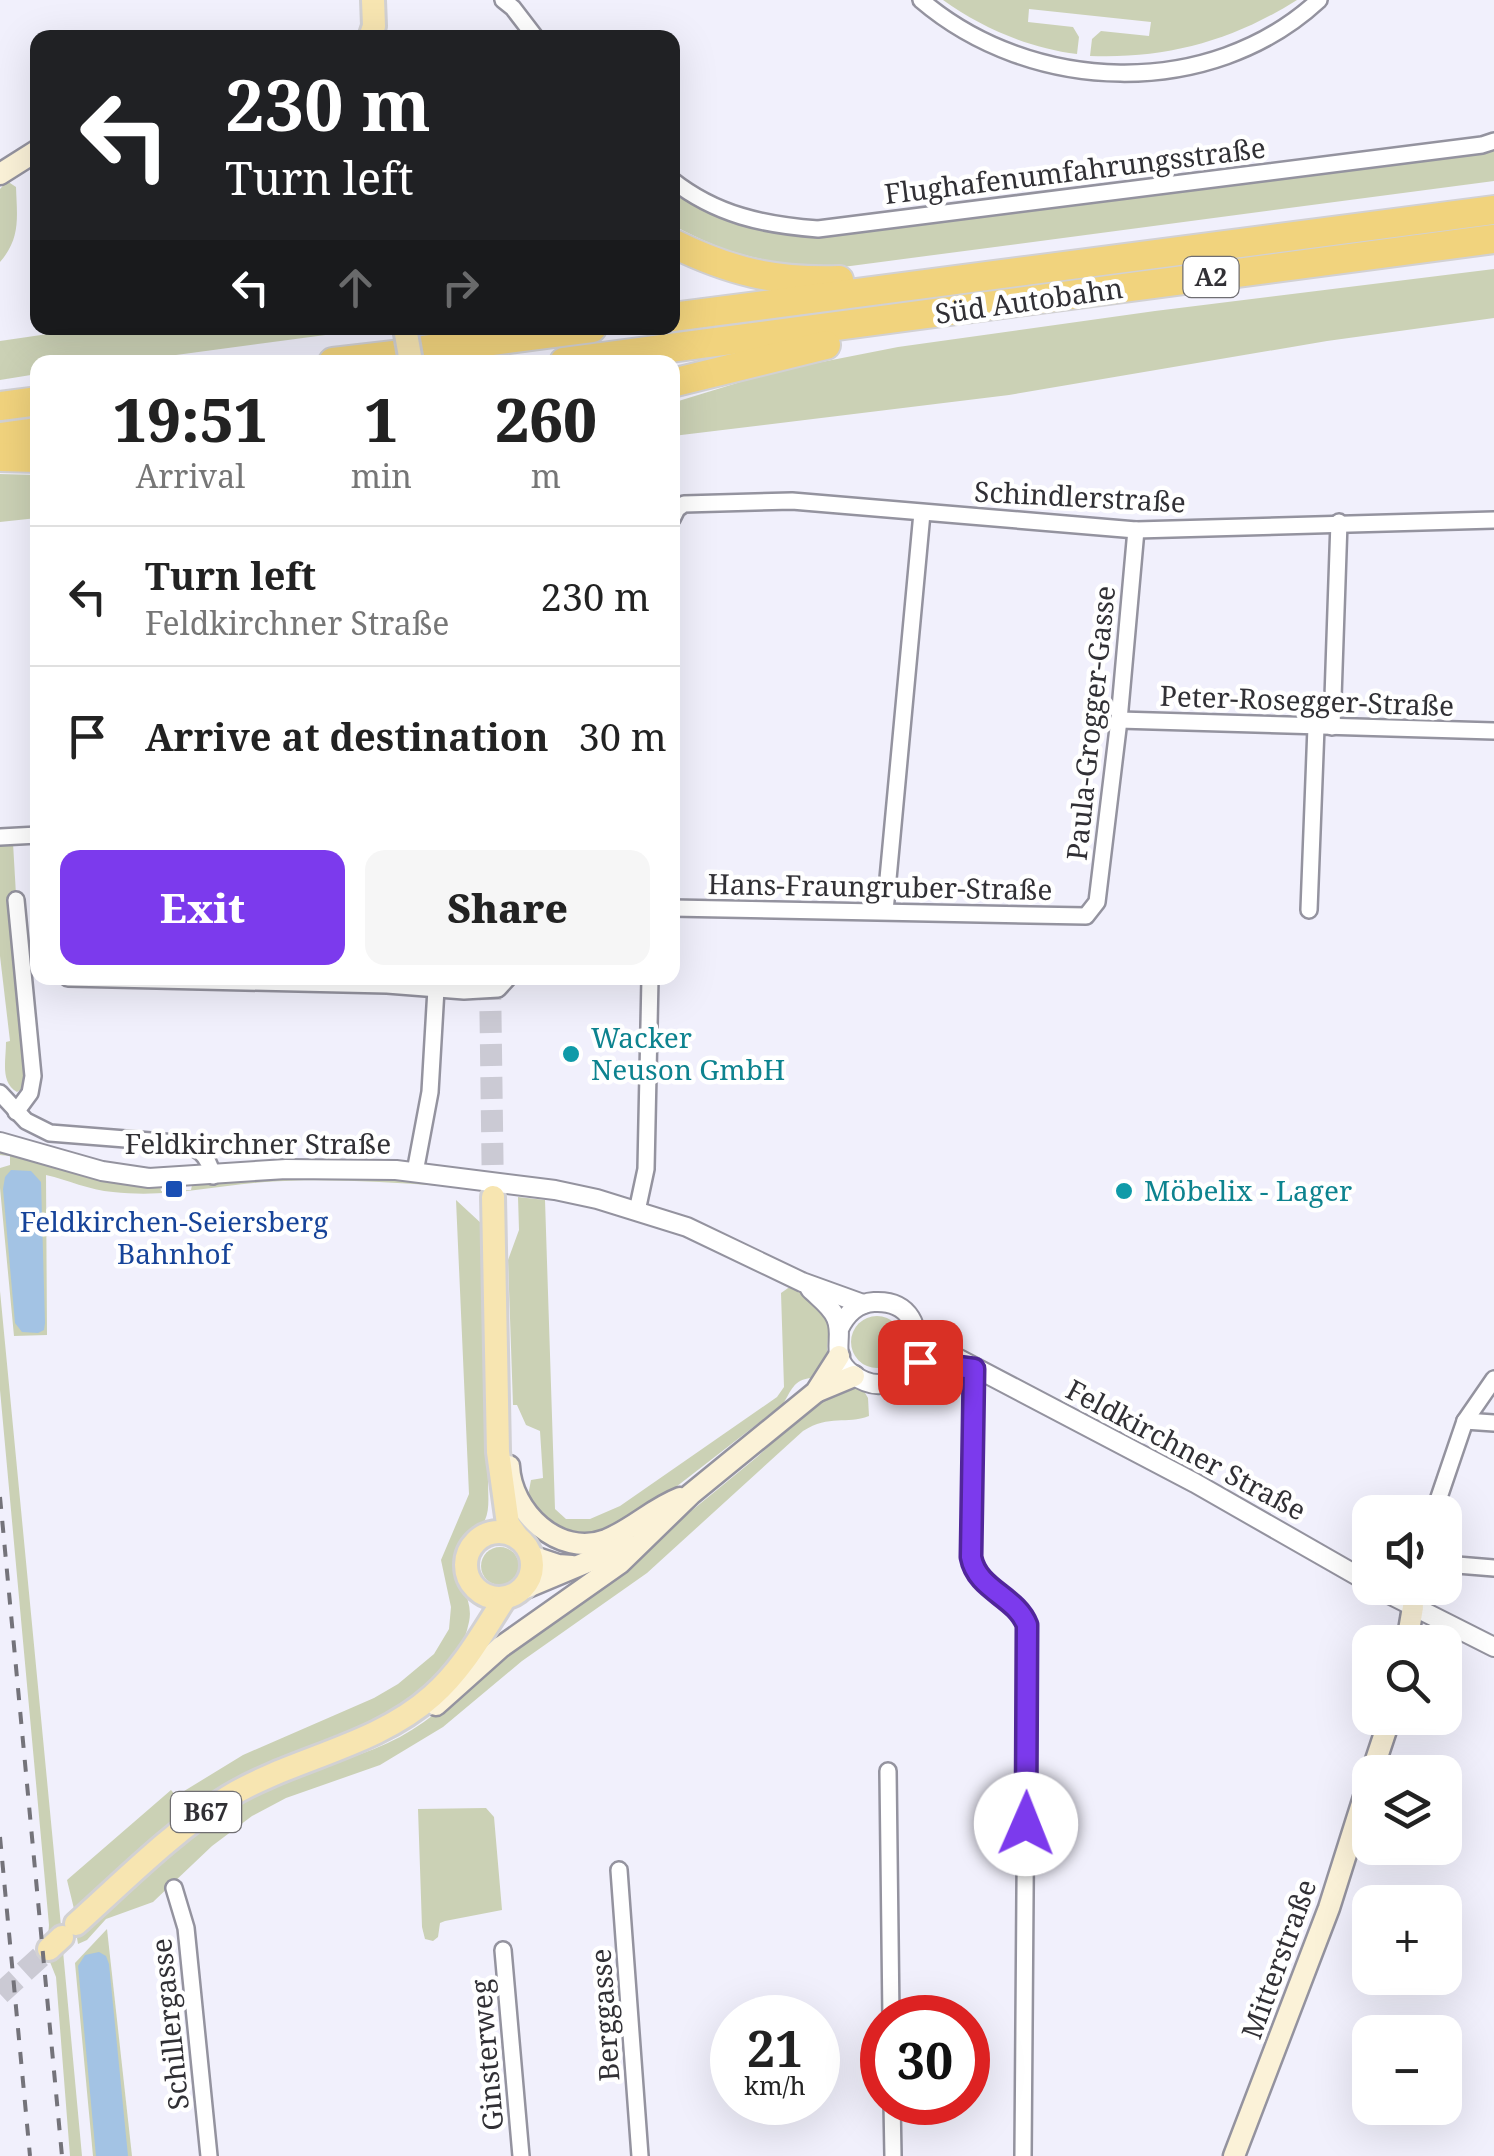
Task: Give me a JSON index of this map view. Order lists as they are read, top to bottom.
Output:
{
  "streets": {
    "highway": ["A2", "Süd Autobahn"],
    "main road": ["B67", "Mitterstraße"],
    "street": [
      "Flughafenumfahrungsstraße",
      "Schindlerstraße",
      "Peter-Rosegger-Straße",
      "Paula-Grogger-Gasse",
      "Hans-Fraungruber-Straße",
      "Feldkirchner Straße",
      "Berggasse",
      "Schillergasse",
      "Ginsterweg"
    ]
  },
  "crossings": [
    ["Schindlerstraße", "Paula-Grogger-Gasse"],
    ["Peter-Rosegger-Straße", "Paula-Grogger-Gasse"],
    ["Paula-Grogger-Gasse", "Hans-Fraungruber-Straße"]
  ],
  "places": {
    "other": ["Wacker Neuson GmbH", "Möbelix - Lager"],
    "transit": ["Feldkirchen-Seiersberg Bahnhof"]
  },
  "page": {
    "turn": ["230 m", "Turn left"],
    "eta": [
      "19:51",
      "Arrival",
      "1",
      "min",
      "260",
      "m"
    ],
    "list": [
      {
        "name": "Turn left",
        "note": "Feldkirchner Straße",
        "value": "230 m"
      },
      {
        "name": "Arrive at destination",
        "value": "30 m"
      }
    ],
    "buttons": ["Exit", "Share"],
    "map_buttons": ["+", "−"],
    "speed": "21 km/h",
    "limit": "30"
  }
}
